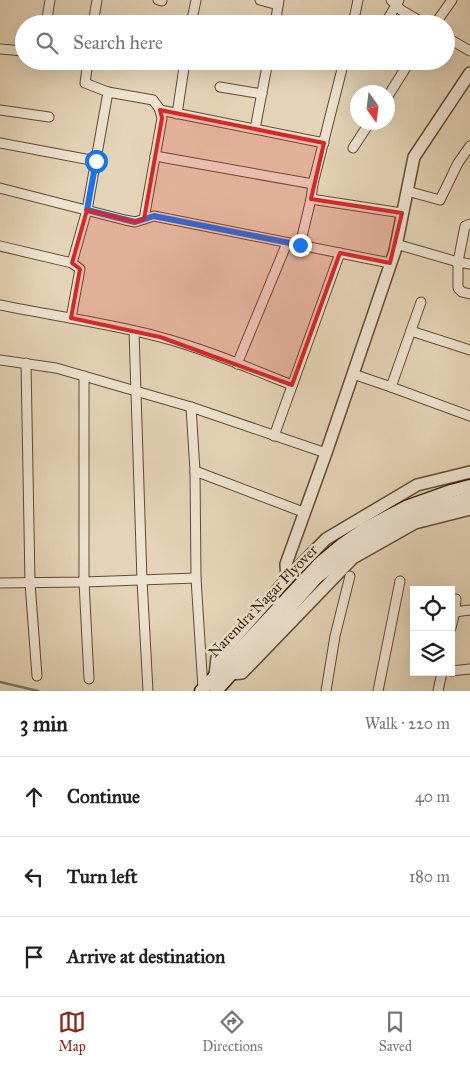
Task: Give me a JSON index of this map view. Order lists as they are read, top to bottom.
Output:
{
  "streets": {
    "main road": ["Narendra Nagar Flyover"]
  },
  "north": "bottom",
  "page": {
    "search": "Search here",
    "heading": ["3 min", "Walk · 220 m"],
    "list": [
      ["Continue", "40 m"],
      ["Turn left", "180 m"],
      "Arrive at destination"
    ],
    "nav": ["Map", "Directions", "Saved"]
  }
}
